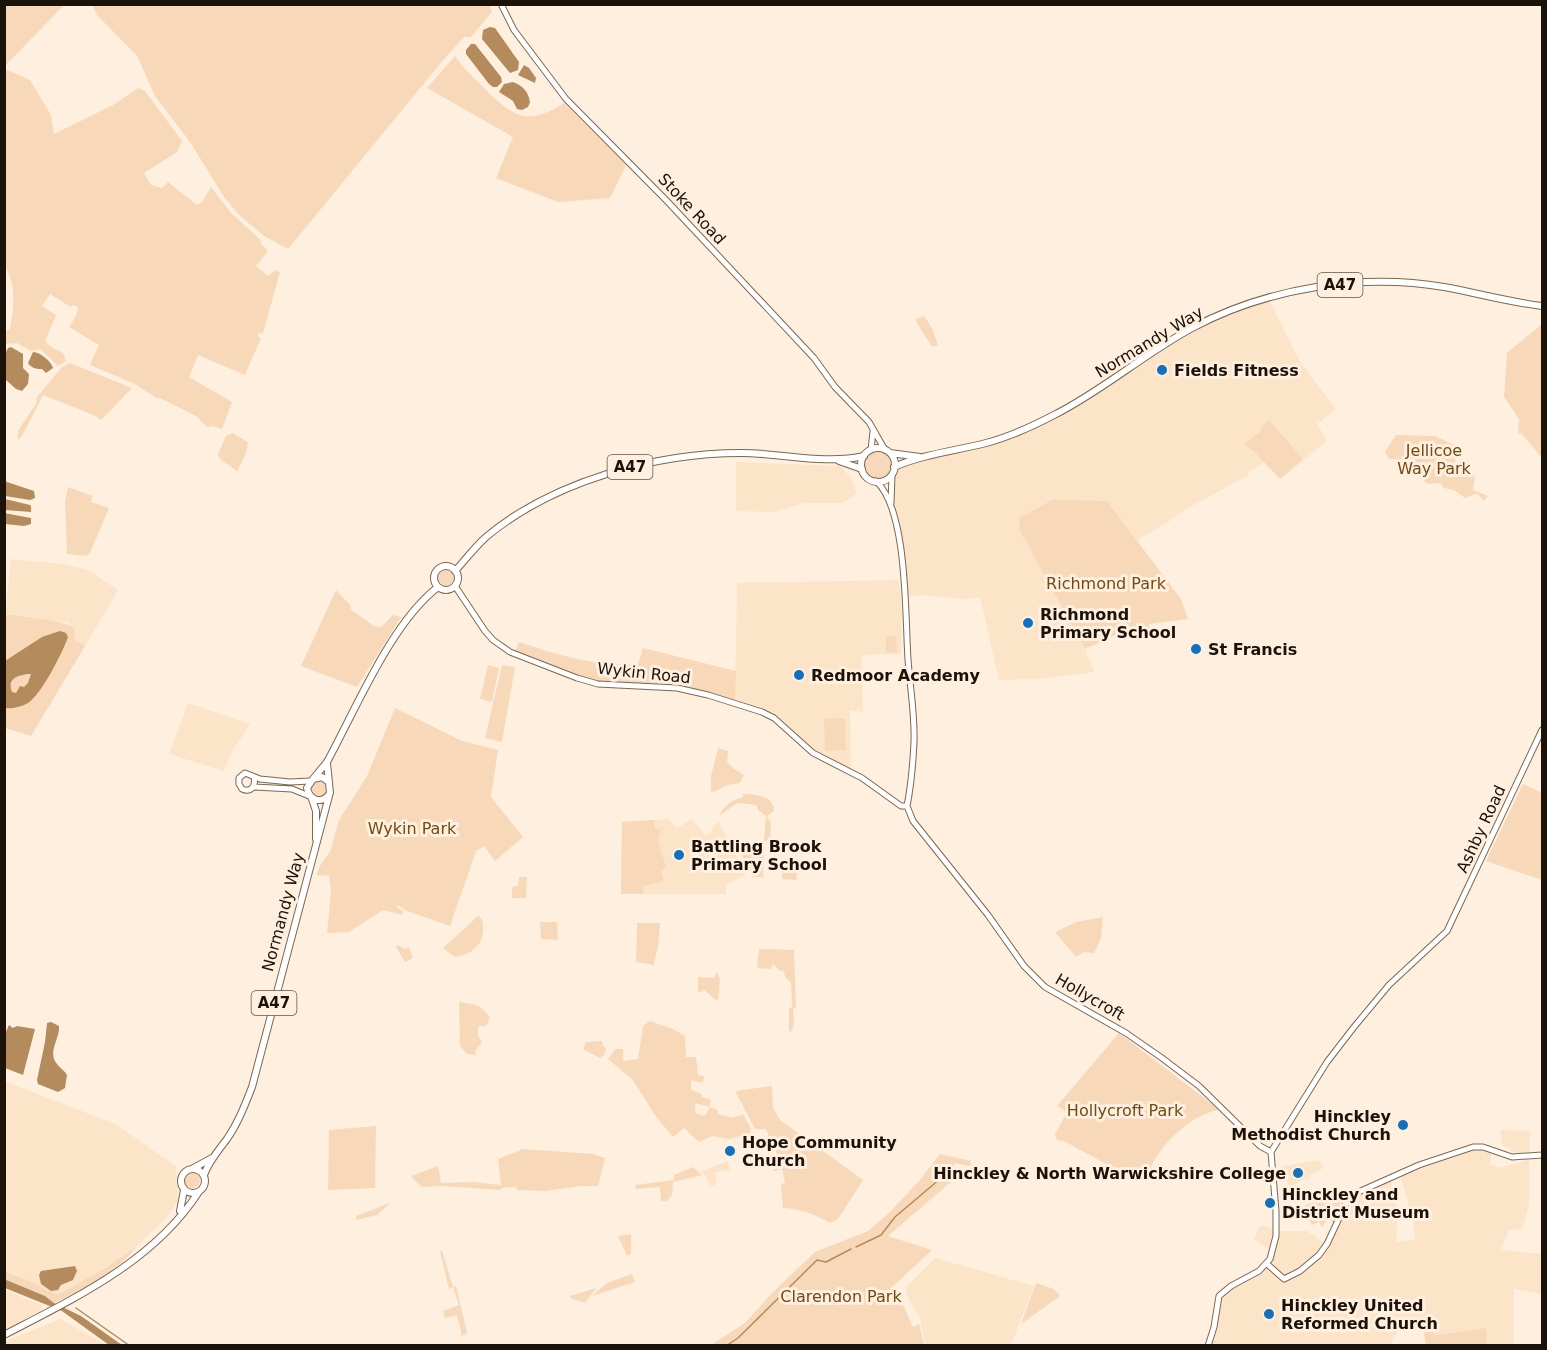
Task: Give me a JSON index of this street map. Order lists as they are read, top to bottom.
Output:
{
  "streets": {
    "main road": ["A47", "Normandy Way"],
    "street": [
      "Stoke Road",
      "Wykin Road",
      "Ashby Road",
      "Hollycroft"
    ]
  },
  "crossings": [
    ["Stoke Road", "A47"],
    ["Stoke Road", "Normandy Way"],
    ["A47", "Normandy Way"],
    ["A47", "Wykin Road"],
    ["Wykin Road", "Hollycroft"],
    ["Ashby Road", "Hollycroft"]
  ],
  "parks": [
    "Jellicoe Way Park",
    "Richmond Park",
    "Wykin Park",
    "Hollycroft Park",
    "Clarendon Park"
  ],
  "places": [
    "Fields Fitness",
    "Richmond Primary School",
    "St Francis",
    "Redmoor Academy",
    "Battling Brook Primary School",
    "Hinckley Methodist Church",
    "Hope Community Church",
    "Hinckley & North Warwickshire College",
    "Hinckley and District Museum",
    "Hinckley United Reformed Church"
  ]
}
